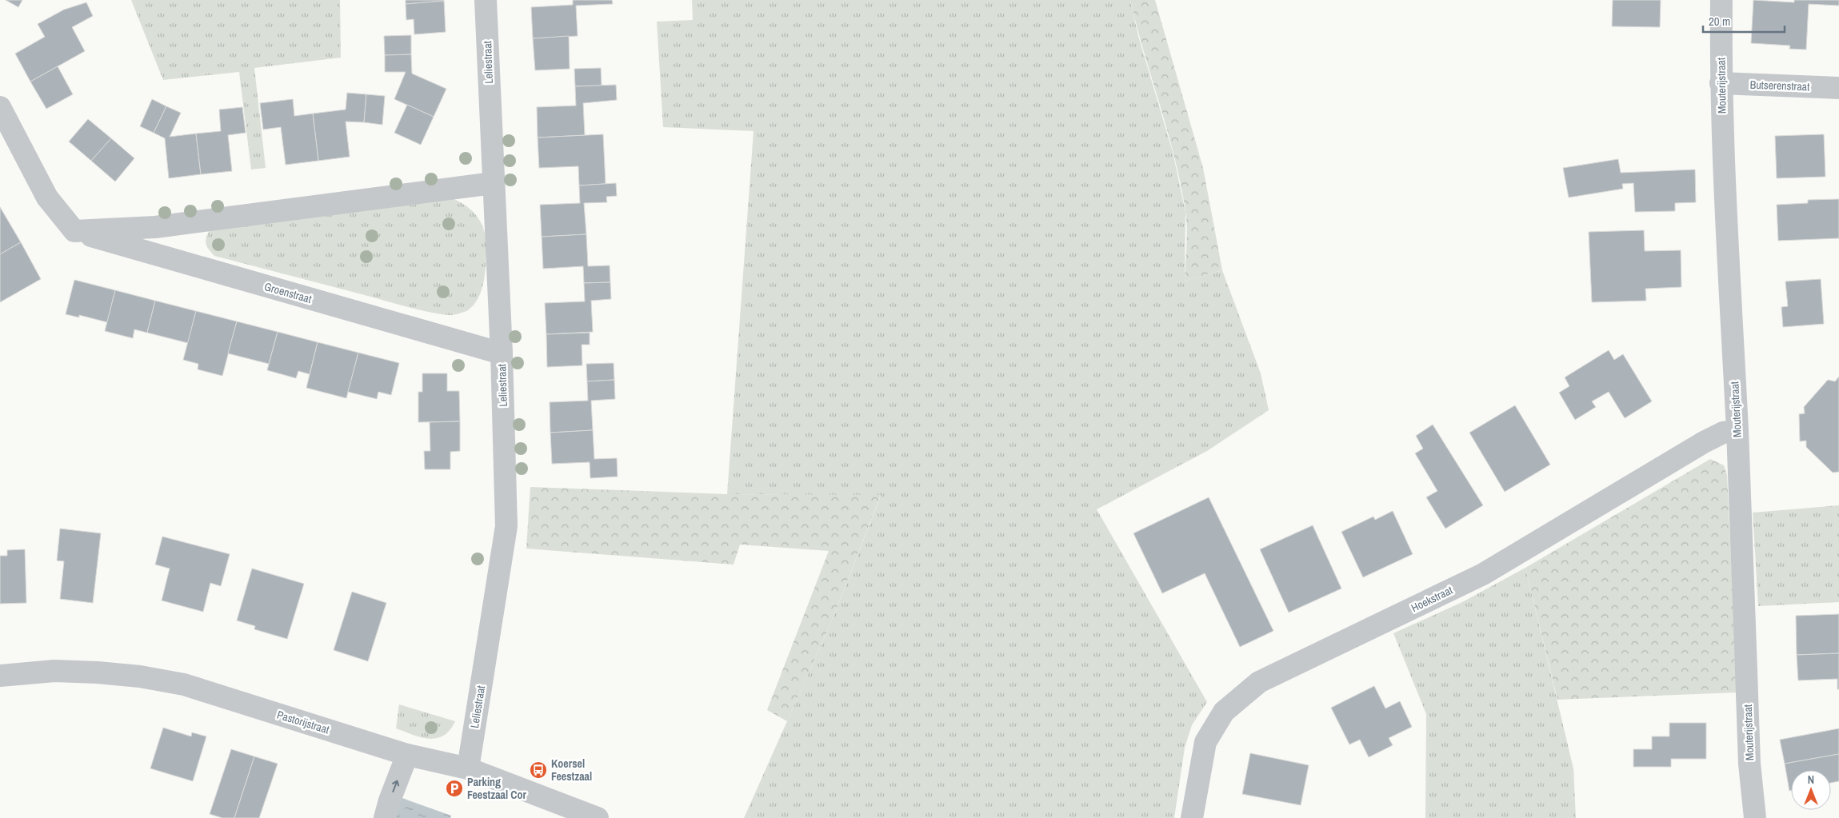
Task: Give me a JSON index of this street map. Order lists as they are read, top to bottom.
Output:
{
  "streets": {
    "street": [
      "Leliestraat",
      "Mouterijstraat",
      "Butserenstraat",
      "Groenstraat",
      "Hoekstraat",
      "Pastorijstraat"
    ]
  },
  "crossings": [
    ["Leliestraat", "Groenstraat"],
    ["Leliestraat", "Pastorijstraat"],
    ["Mouterijstraat", "Butserenstraat"],
    ["Mouterijstraat", "Hoekstraat"]
  ],
  "places": {
    "bus stop": ["Koersel Feestzaal"],
    "parking": ["Parking Feestzaal Cor"]
  },
  "scale_bar": "20 m",
  "north": "top"
}
